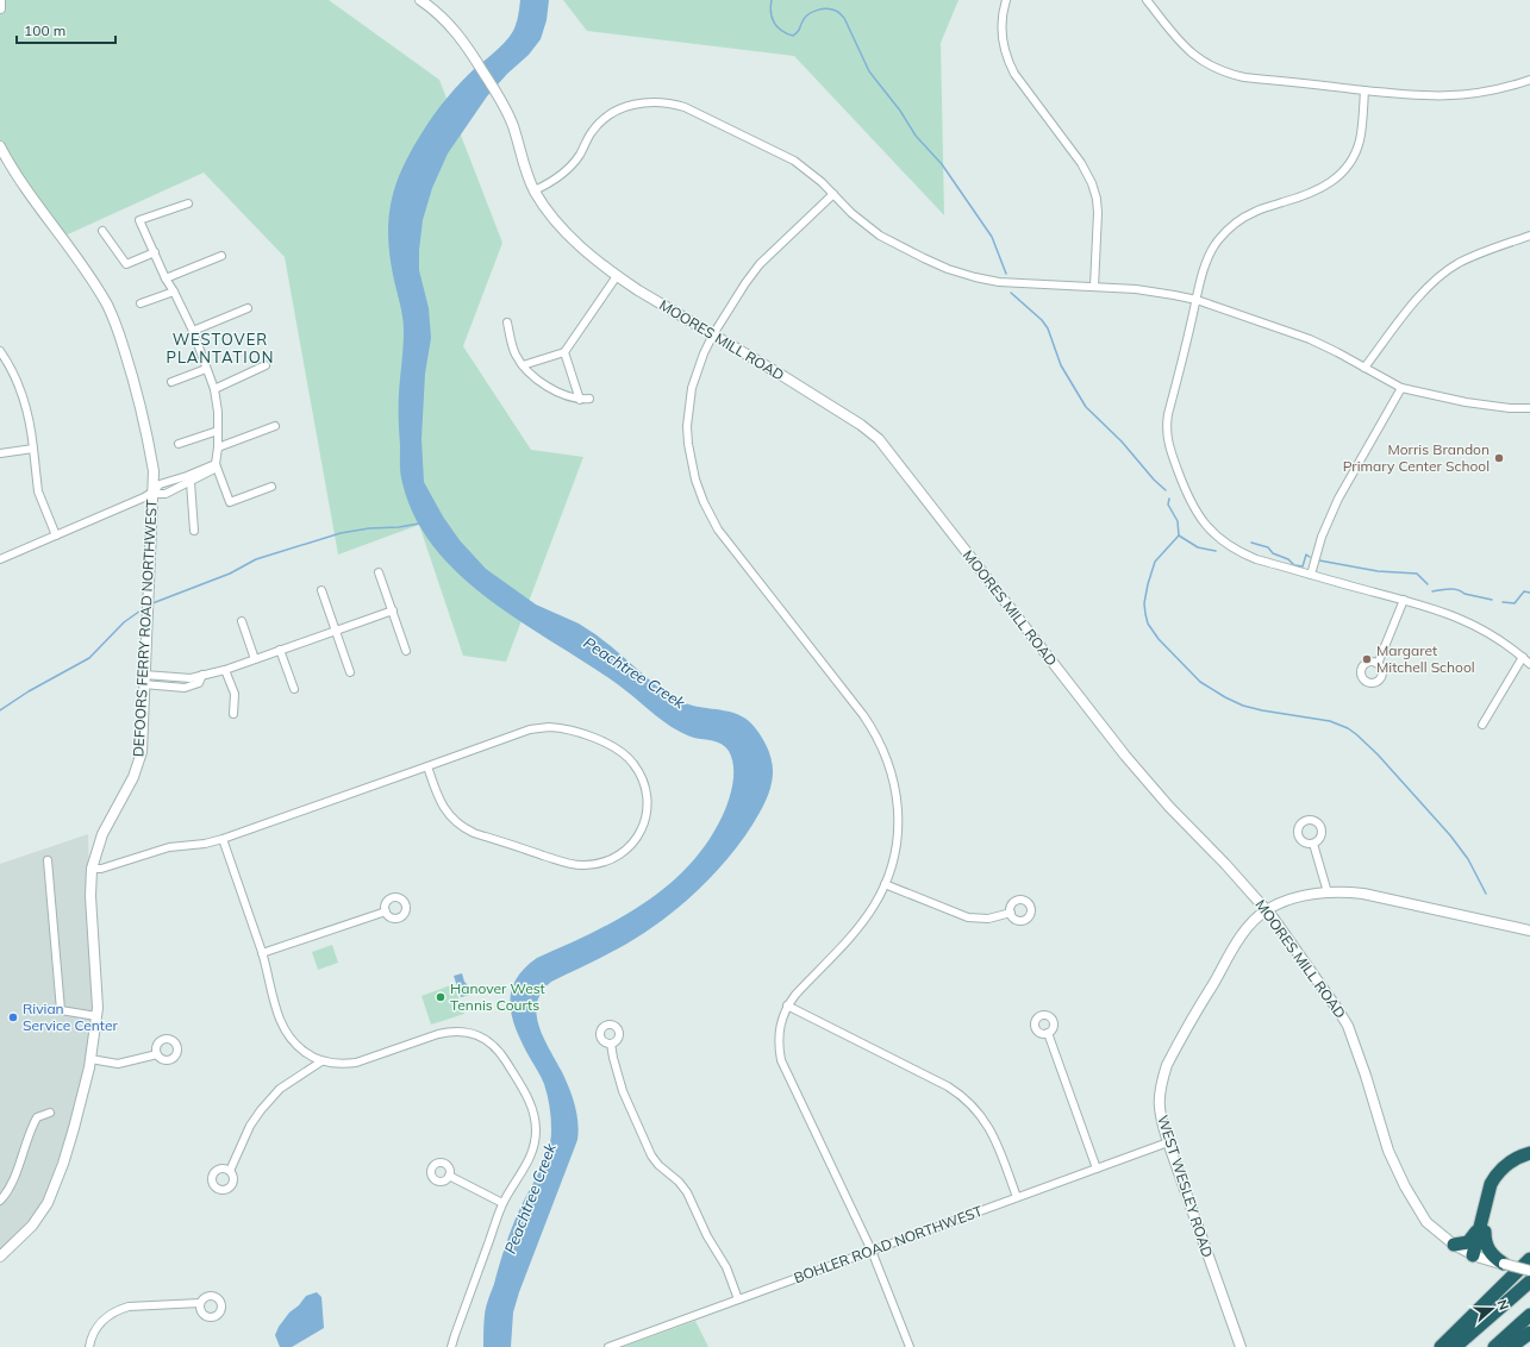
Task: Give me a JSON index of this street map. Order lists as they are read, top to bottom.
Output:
{
  "streets": {
    "street": [
      "MOORES MILL ROAD",
      "DEFOORS FERRY ROAD NORTHWEST",
      "WEST WESLEY ROAD",
      "BOHLER ROAD NORTHWEST"
    ]
  },
  "crossings": [
    ["MOORES MILL ROAD", "WEST WESLEY ROAD"],
    ["WEST WESLEY ROAD", "BOHLER ROAD NORTHWEST"]
  ],
  "districts": ["WESTOVER PLANTATION"],
  "water": ["Peachtree Creek"],
  "places": [
    "Morris Brandon Primary Center School",
    "Margaret Mitchell School",
    "Hanover West Tennis Courts",
    "Rivian Service Center"
  ],
  "scale_bar": "100 m",
  "north": "right"
}
